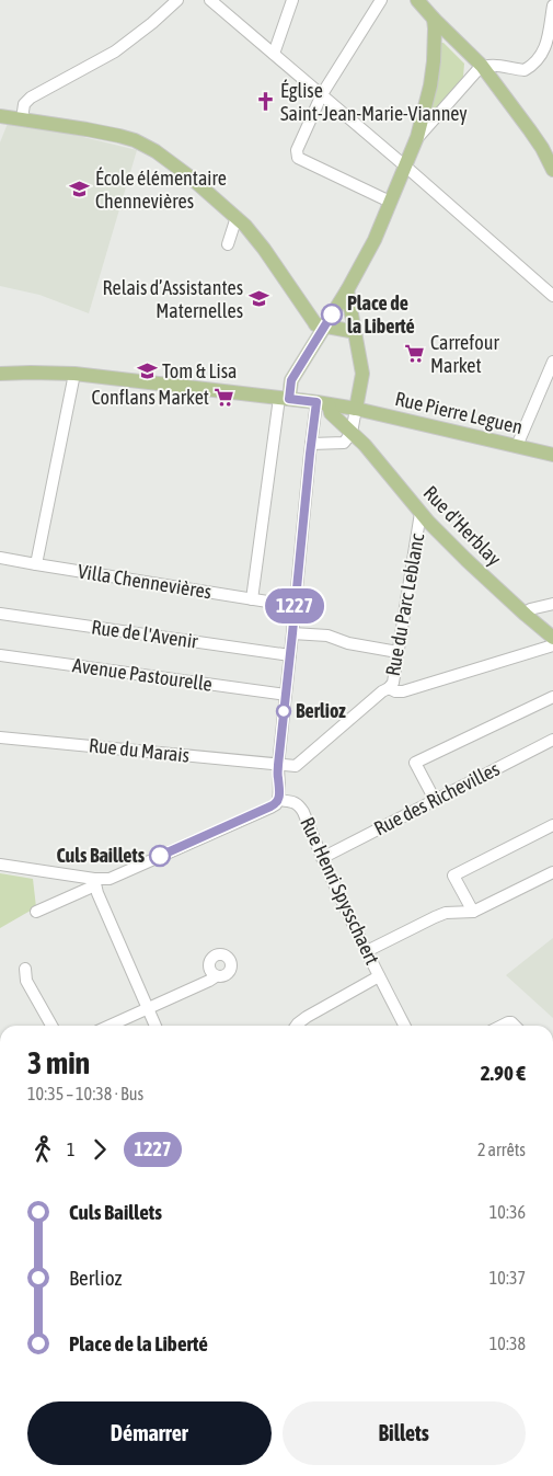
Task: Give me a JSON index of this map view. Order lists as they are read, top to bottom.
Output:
{
  "streets": {
    "main road": ["Rue Pierre Leguen", "Rue d'Herblay"],
    "street": [
      "Villa Chennevières",
      "Rue du Parc Leblanc",
      "Rue de l'Avenir",
      "Avenue Pastourelle",
      "Rue du Marais",
      "Rue des Richevilles",
      "Rue Henri Spysschaert"
    ]
  },
  "crossings": [
    ["Rue d'Herblay", "Rue du Parc Leblanc"],
    ["Villa Chennevières", "Rue Henri Spysschaert"],
    ["Rue du Parc Leblanc", "Rue du Marais"],
    ["Rue de l'Avenir", "Rue Henri Spysschaert"],
    ["Avenue Pastourelle", "Rue Henri Spysschaert"],
    ["Rue du Marais", "Rue Henri Spysschaert"],
    ["Rue des Richevilles", "Rue Henri Spysschaert"]
  ],
  "places": {
    "church": ["Église Saint-Jean-Marie-Vianney"],
    "school or university": ["École élémentaire Chennevières", "Relais d’Assistantes Maternelles", "Tom & Lisa"],
    "other": ["Place de la Liberté", "Berlioz", "Culs Baillets"],
    "supermarket": ["Carrefour Market", "Conflans Market"]
  },
  "lines": ["bus line 1227"],
  "page": {
    "on_map": "1227",
    "heading": ["3 min", "10:35 – 10:38 · Bus", "2.90 €"],
    "legs": ["1", "1227", "2 arrêts"],
    "list": [
      {
        "name": "Culs Baillets",
        "value": "10:36"
      },
      {
        "name": "Berlioz",
        "value": "10:37"
      },
      {
        "name": "Place de la Liberté",
        "value": "10:38"
      }
    ],
    "buttons": ["Démarrer", "Billets"]
  }
}
